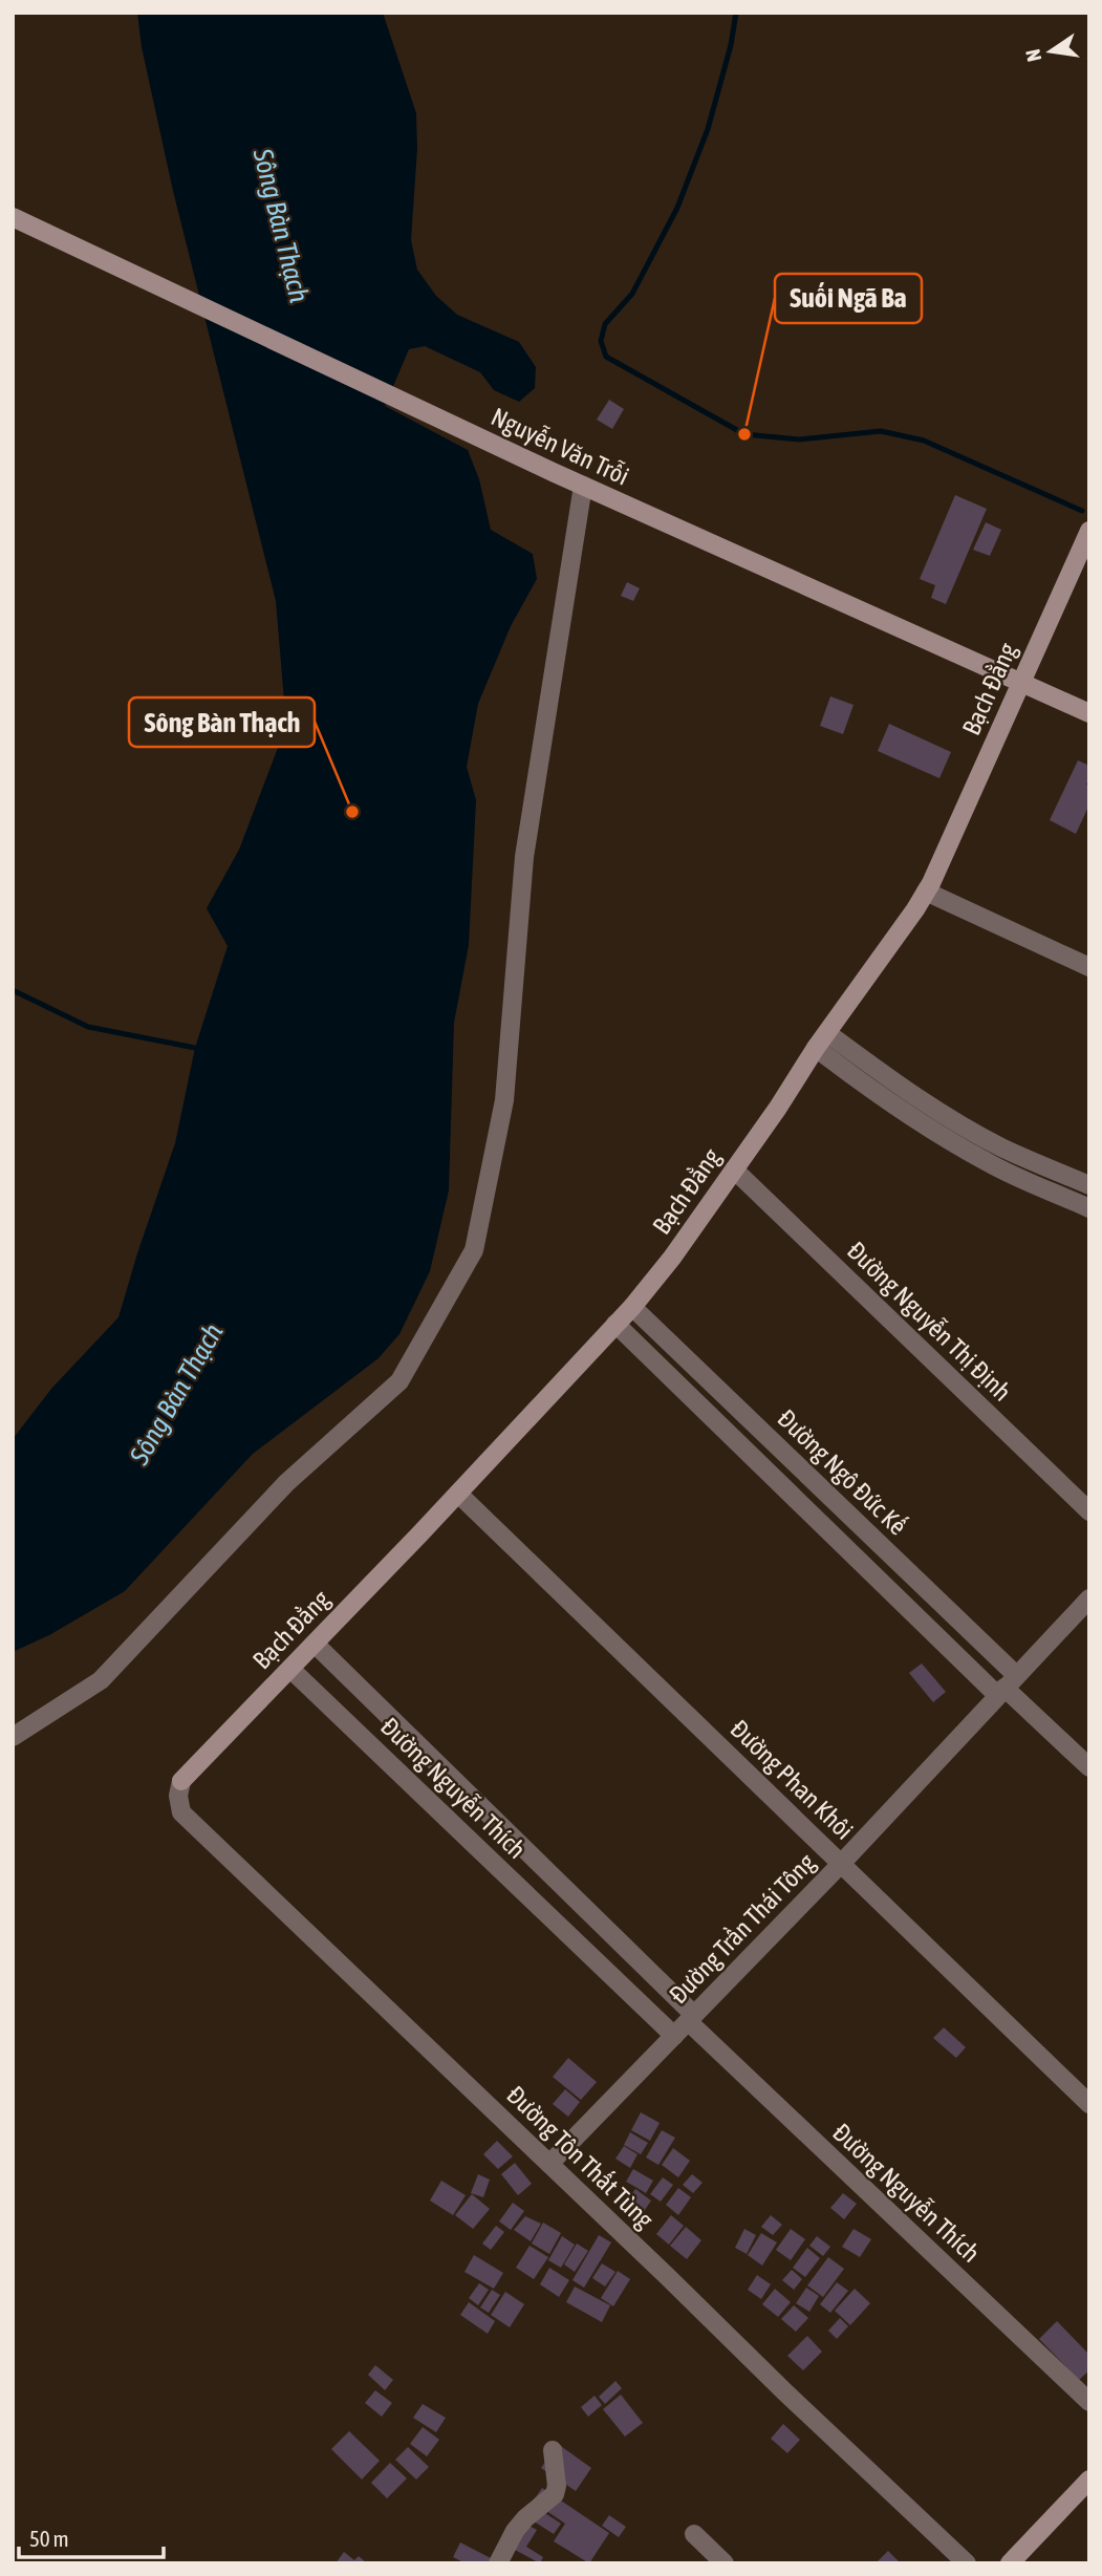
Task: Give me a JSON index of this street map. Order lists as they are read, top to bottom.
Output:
{
  "streets": {
    "street": [
      "Nguyễn Văn Trỗi",
      "Bạch Đằng",
      "Đường Nguyễn Thị Định",
      "Đường Ngô Đức Kế",
      "Đường Phan Khôi",
      "Đường Nguyễn Thích",
      "Đường Trần Thái Tông",
      "Đường Tôn Thất Tùng"
    ]
  },
  "crossings": [
    ["Nguyễn Văn Trỗi", "Bạch Đằng"],
    ["Bạch Đằng", "Đường Nguyễn Thị Định"],
    ["Bạch Đằng", "Đường Ngô Đức Kế"],
    ["Bạch Đằng", "Đường Phan Khôi"],
    ["Bạch Đằng", "Đường Nguyễn Thích"],
    ["Bạch Đằng", "Đường Tôn Thất Tùng"],
    ["Đường Ngô Đức Kế", "Đường Trần Thái Tông"],
    ["Đường Phan Khôi", "Đường Trần Thái Tông"],
    ["Đường Nguyễn Thích", "Đường Trần Thái Tông"],
    ["Đường Trần Thái Tông", "Đường Tôn Thất Tùng"]
  ],
  "water": ["Sông Bàn Thạch"],
  "places": ["Suối Ngã Ba", "Sông Bàn Thạch"],
  "scale_bar": "50 m",
  "north": "left"
}
